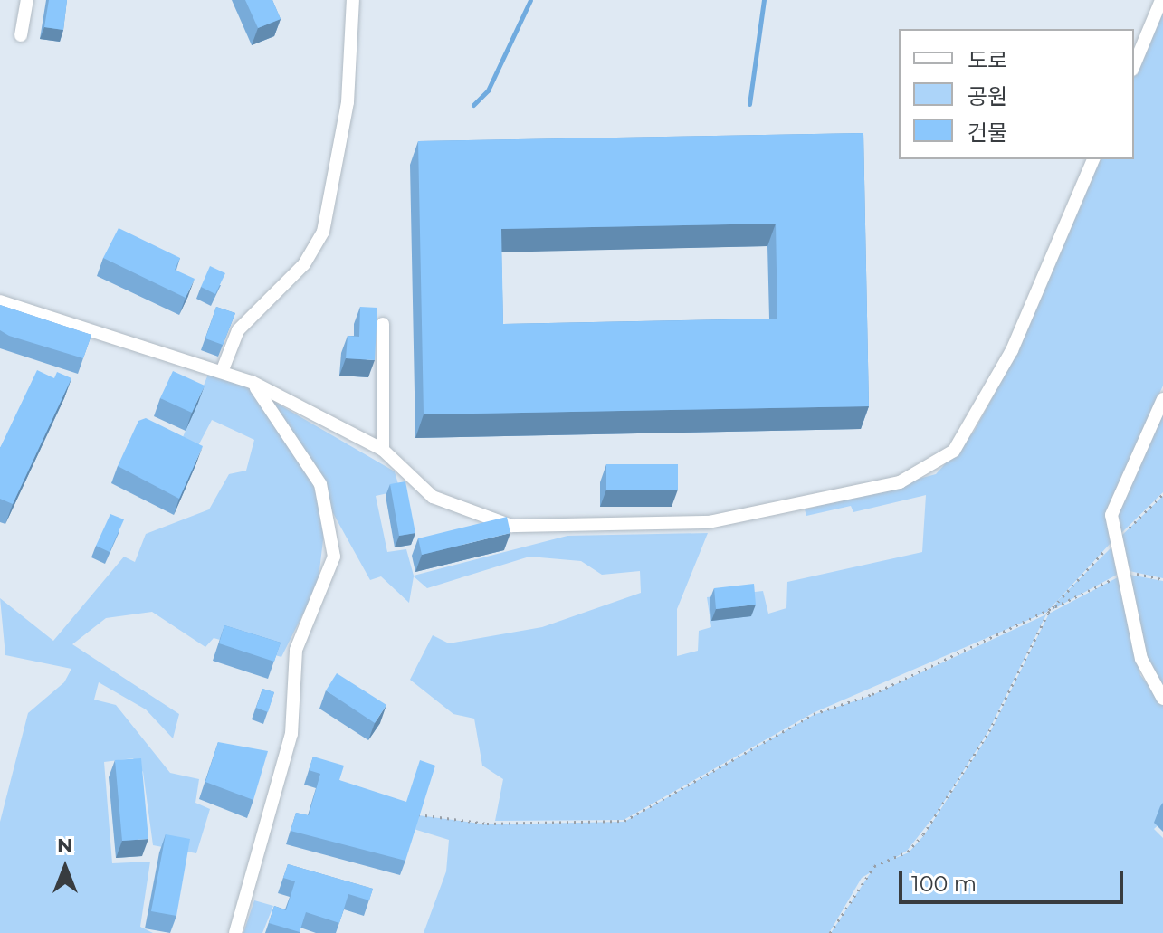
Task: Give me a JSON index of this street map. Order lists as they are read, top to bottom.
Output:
{
  "legend": ["도로", "공원", "건물"],
  "scale_bar": "100 m",
  "north": "top"
}
